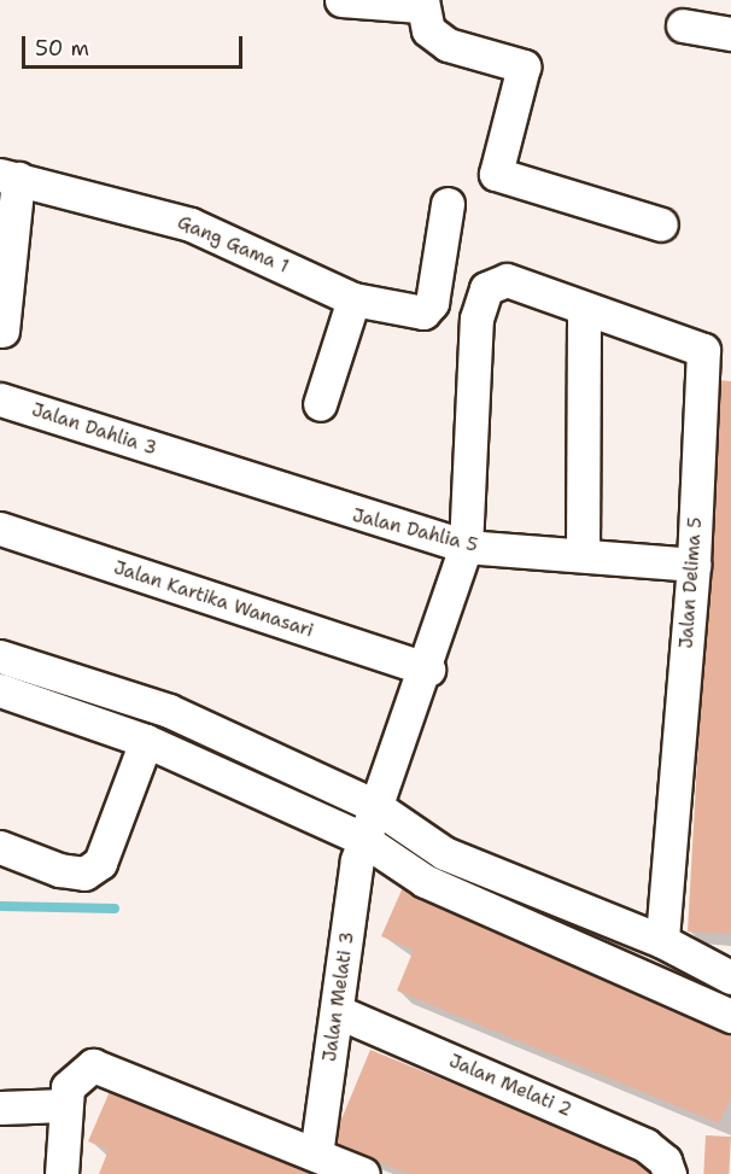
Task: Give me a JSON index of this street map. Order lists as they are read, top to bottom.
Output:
{
  "streets": {
    "street": [
      "Gang Gama 1",
      "Jalan Dahlia 3",
      "Jalan Dahlia 5",
      "Jalan Delima 5",
      "Jalan Kartika Wanasari",
      "Jalan Melati 3",
      "Jalan Melati 2"
    ]
  },
  "crossings": [
    ["Jalan Dahlia 3", "Jalan Dahlia 5"],
    ["Jalan Dahlia 5", "Jalan Delima 5"],
    ["Jalan Delima 5", "Jalan Kartika Wanasari"],
    ["Jalan Delima 5", "Jalan Melati 3"],
    ["Jalan Kartika Wanasari", "Jalan Melati 3"],
    ["Jalan Melati 3", "Jalan Melati 2"]
  ],
  "scale_bar": "50 m"
}
